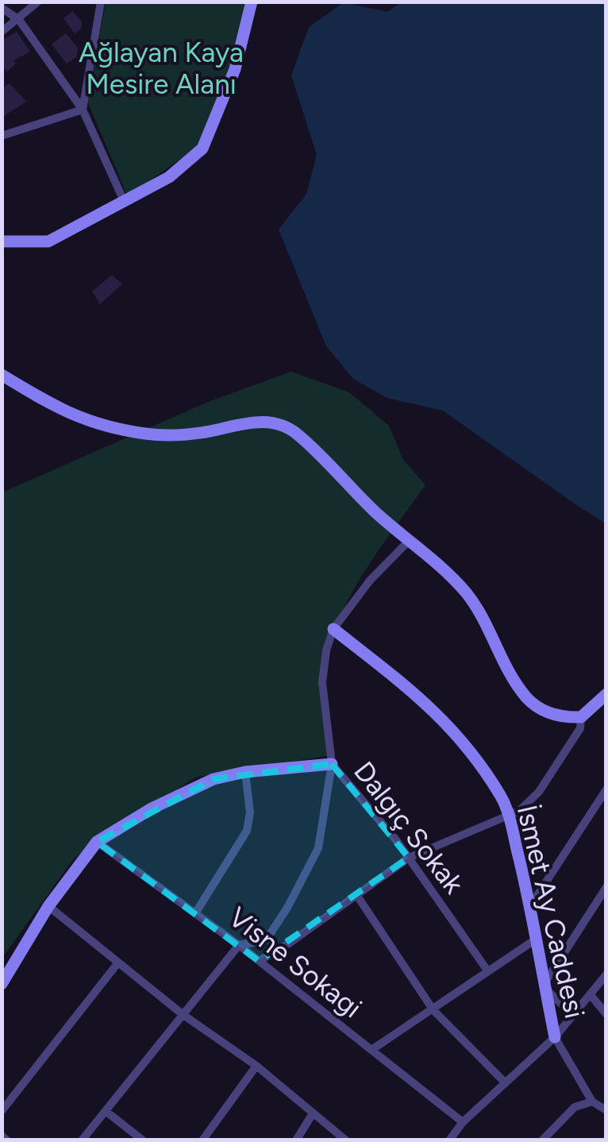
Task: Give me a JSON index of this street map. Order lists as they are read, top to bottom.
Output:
{
  "streets": {
    "street": ["Dalgıç Sokak", "İsmet Ay Caddesi", "Visne Sokagi"]
  },
  "crossings": [
    ["Dalgıç Sokak", "İsmet Ay Caddesi"]
  ],
  "parks": ["Ağlayan Kaya Mesire Alanı"]
}
